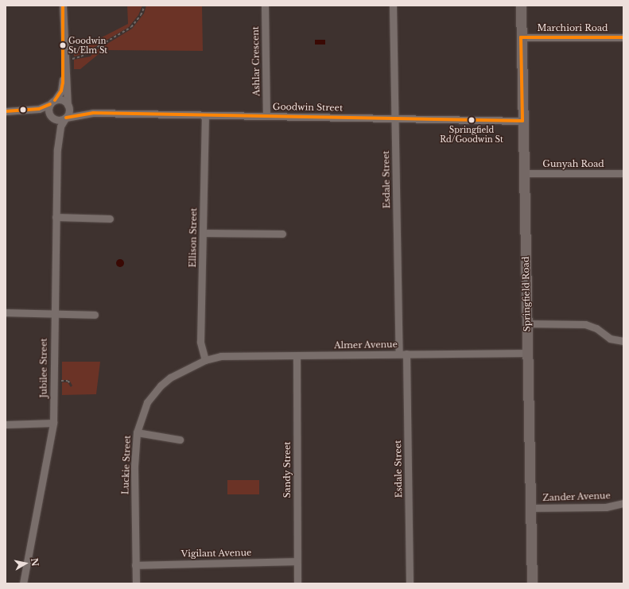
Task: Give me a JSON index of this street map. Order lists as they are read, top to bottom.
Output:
{
  "streets": {
    "main road": ["Springfield Road"],
    "street": [
      "Marchiori Road",
      "Ashlar Crescent",
      "Goodwin Street",
      "Gunyah Road",
      "Esdale Street",
      "Ellison Street",
      "Almer Avenue",
      "Jubilee Street",
      "Luckie Street",
      "Sandy Street",
      "Zander Avenue",
      "Vigilant Avenue"
    ]
  },
  "crossings": [
    ["Marchiori Road", "Springfield Road"],
    ["Ashlar Crescent", "Goodwin Street"],
    ["Goodwin Street", "Esdale Street"],
    ["Goodwin Street", "Ellison Street"],
    ["Goodwin Street", "Springfield Road"],
    ["Goodwin Street", "Jubilee Street"],
    ["Gunyah Road", "Springfield Road"],
    ["Esdale Street", "Almer Avenue"],
    ["Ellison Street", "Almer Avenue"],
    ["Ellison Street", "Luckie Street"],
    ["Springfield Road", "Almer Avenue"],
    ["Springfield Road", "Zander Avenue"],
    ["Almer Avenue", "Luckie Street"],
    ["Almer Avenue", "Sandy Street"],
    ["Luckie Street", "Vigilant Avenue"],
    ["Sandy Street", "Vigilant Avenue"]
  ],
  "places": ["Goodwin St/Elm St", "Springfield Rd/Goodwin St"],
  "north": "right"
}
